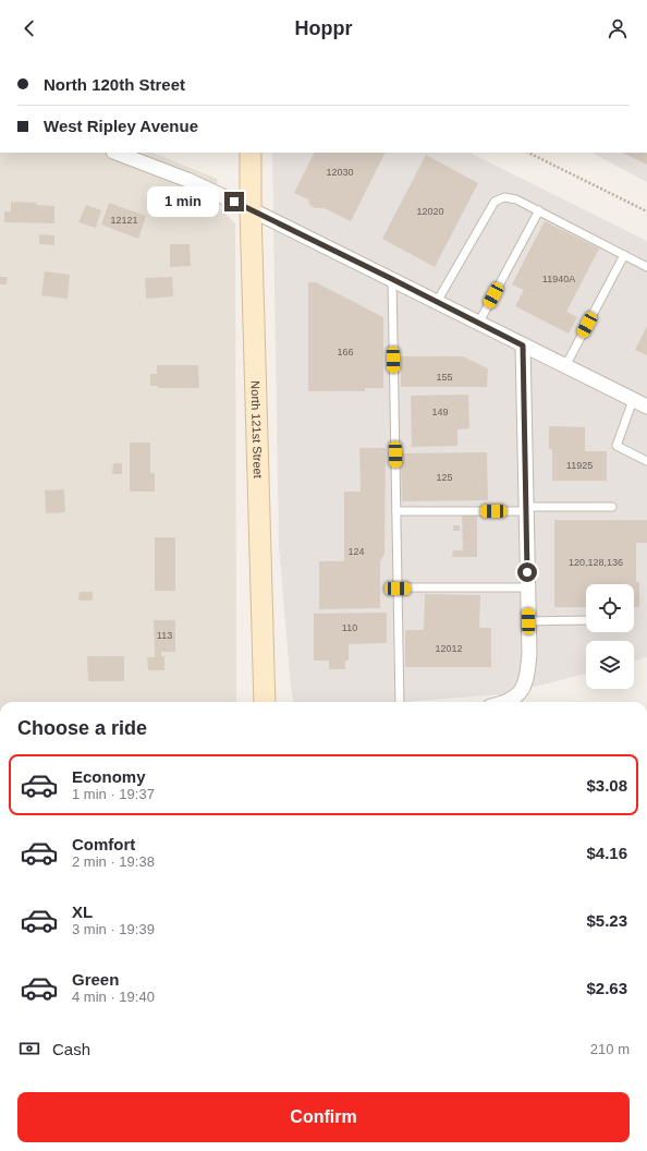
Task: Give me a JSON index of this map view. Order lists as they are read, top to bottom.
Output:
{
  "streets": {
    "street": ["North 121st Street"]
  },
  "house_numbers": [
    "12030",
    "12020",
    "12121",
    "11940A",
    "166",
    "155",
    "149",
    "11925",
    "125",
    "124",
    "120,128,136",
    "110",
    "113",
    "12012"
  ],
  "page": {
    "header": "Hoppr",
    "banner": ["North 120th Street", "West Ripley Avenue"],
    "bubble": "1 min",
    "heading": "Choose a ride",
    "list": [
      {
        "name": "Economy",
        "note": "1 min · 19:37",
        "value": "$3.08"
      },
      {
        "name": "Comfort",
        "note": "2 min · 19:38",
        "value": "$4.16"
      },
      {
        "name": "XL",
        "note": "3 min · 19:39",
        "value": "$5.23"
      },
      {
        "name": "Green",
        "note": "4 min · 19:40",
        "value": "$2.63"
      }
    ],
    "pay": ["Cash", "210 m"],
    "buttons": "Confirm"
  }
}
